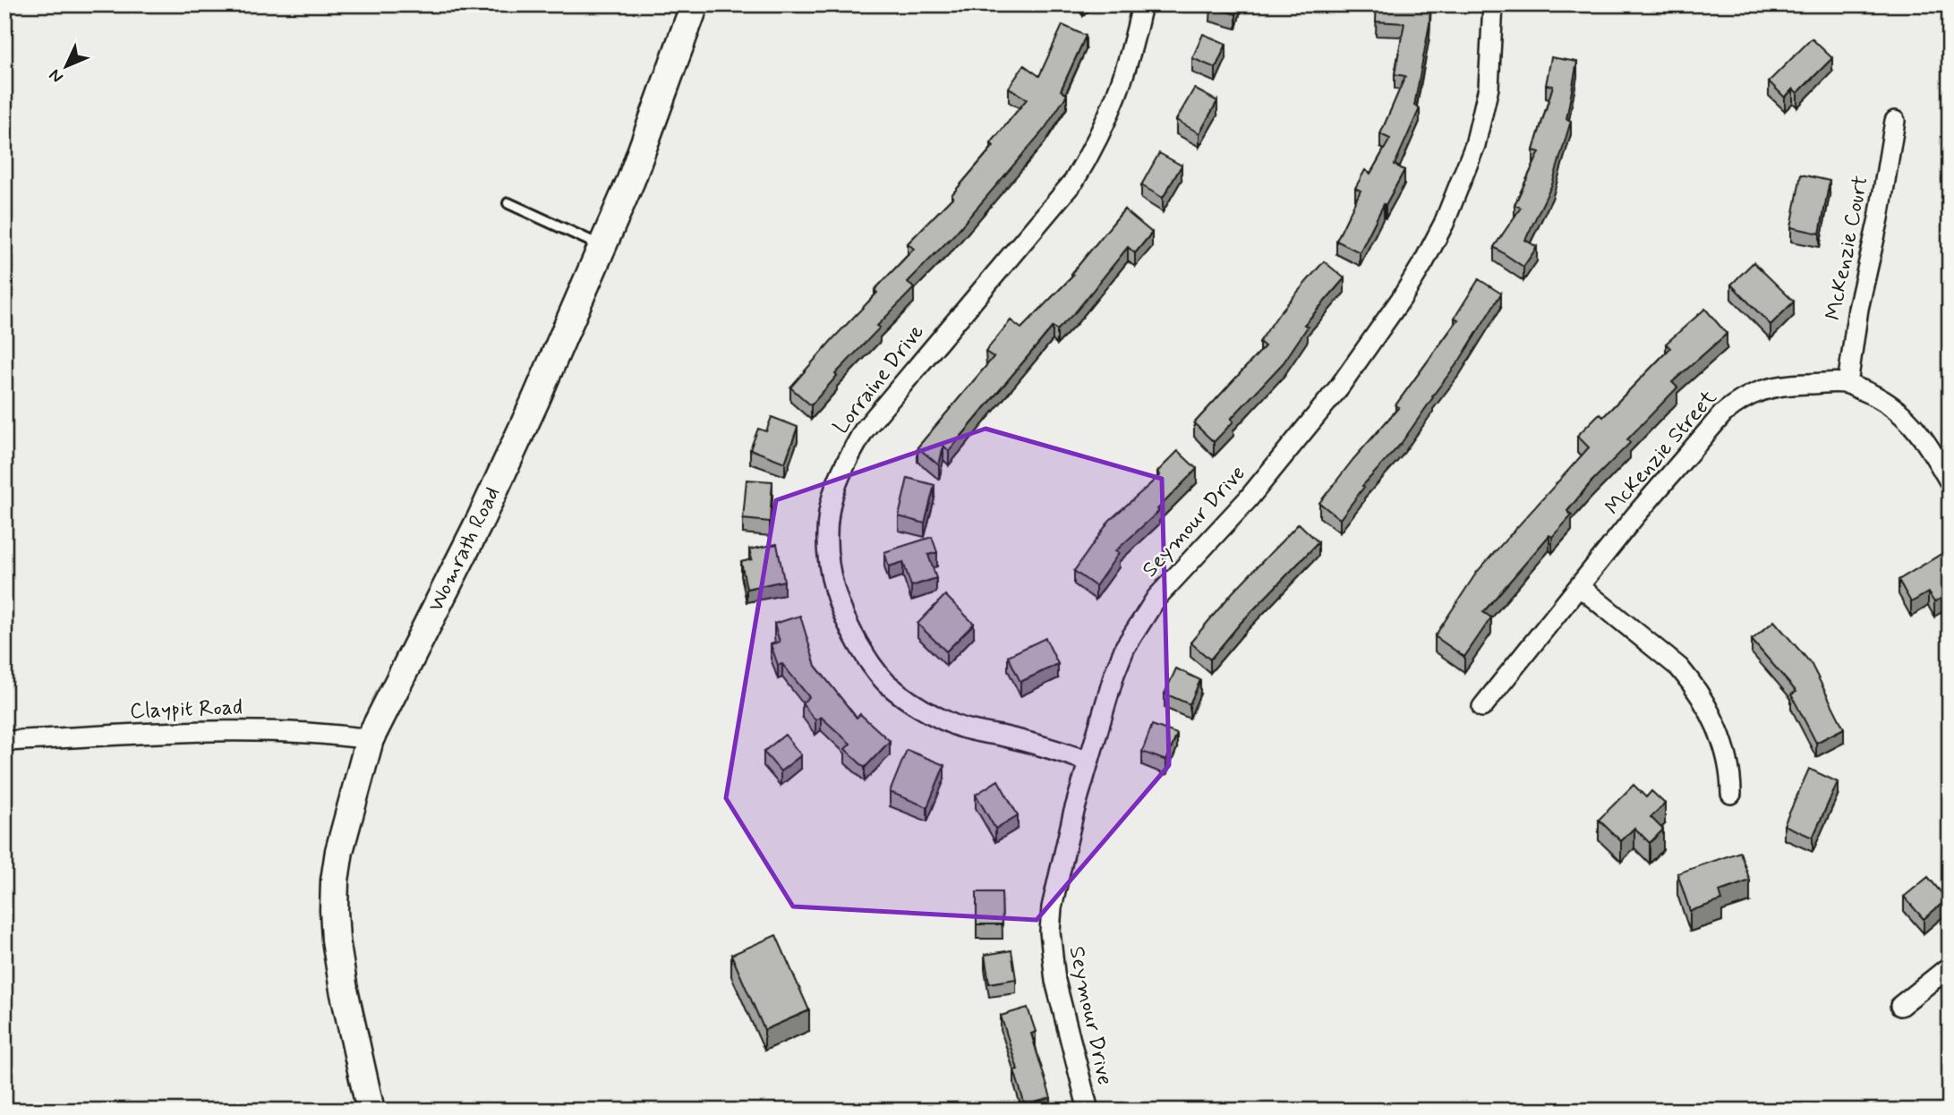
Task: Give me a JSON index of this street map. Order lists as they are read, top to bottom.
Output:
{
  "streets": {
    "street": [
      "McKenzie Court",
      "Lorraine Drive",
      "McKenzie Street",
      "Seymour Drive",
      "Womrath Road",
      "Claypit Road"
    ]
  },
  "crossings": [
    ["McKenzie Court", "McKenzie Street"],
    ["Lorraine Drive", "Seymour Drive"],
    ["Womrath Road", "Claypit Road"]
  ],
  "north": "bottom left"
}
